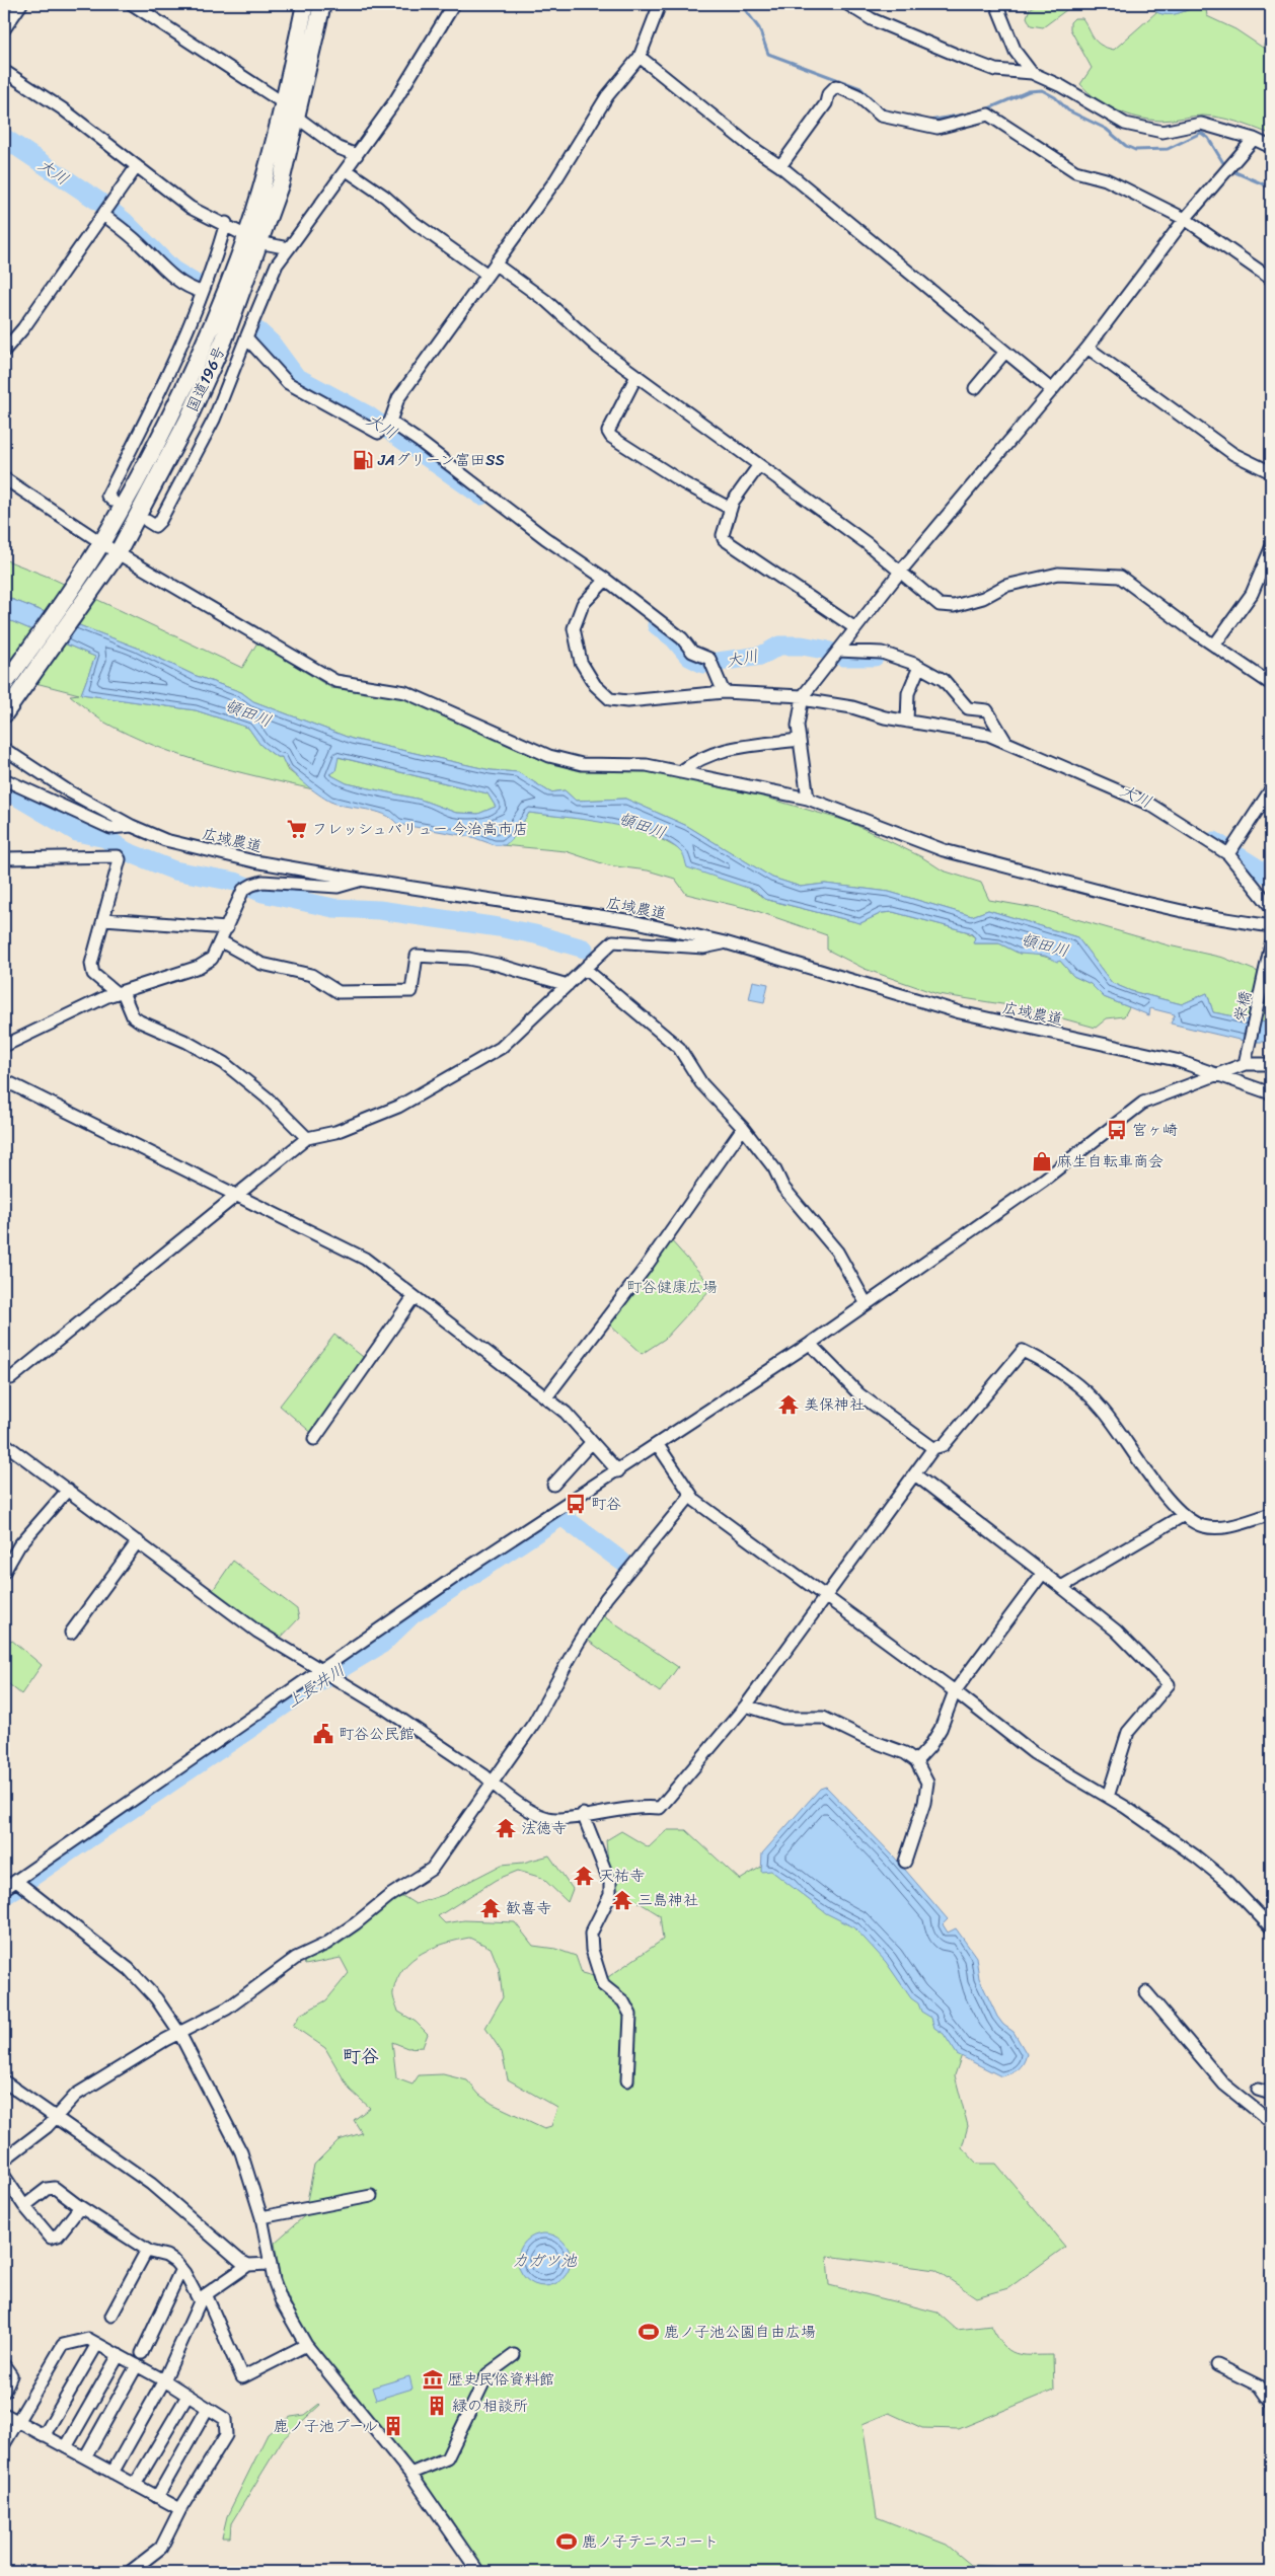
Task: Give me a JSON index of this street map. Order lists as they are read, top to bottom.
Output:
{
  "streets": {
    "highway": ["国道196号"],
    "street": ["広域農道", "栄橋"]
  },
  "districts": ["町谷"],
  "water": [
    "大川",
    "頓田川",
    "上長井川",
    "カガツ池"
  ],
  "parks": ["町谷健康広場"],
  "places": {
    "fuel station": ["JAグリーン富田SS"],
    "supermarket": ["フレッシュバリュー 今治高市店"],
    "bus stop": ["宮ヶ崎", "町谷"],
    "shop": ["麻生自転車商会"],
    "temple": [
      "美保神社",
      "法徳寺",
      "天祐寺",
      "三島神社",
      "歓喜寺"
    ],
    "public building": ["町谷公民館"],
    "sports": ["鹿ノ子池公園自由広場", "鹿ノ子テニスコート"],
    "museum": ["歴史民俗資料館"],
    "building": ["緑の相談所", "鹿ノ子池プール"]
  }
}
